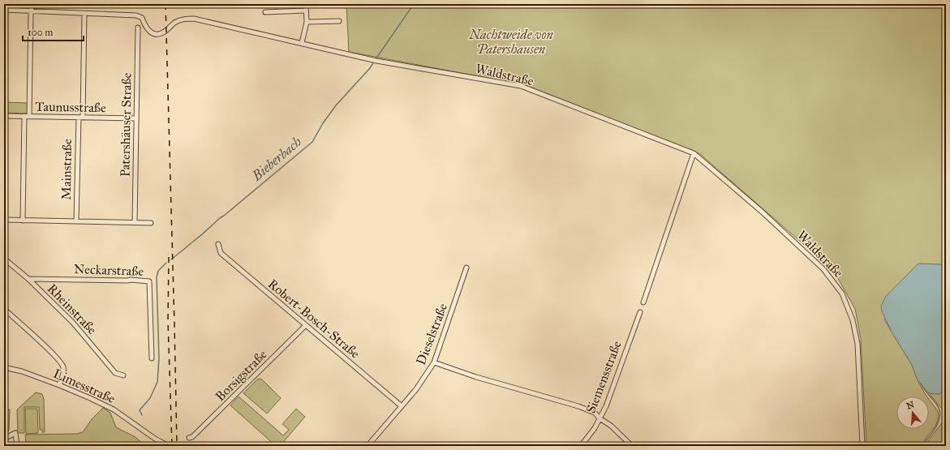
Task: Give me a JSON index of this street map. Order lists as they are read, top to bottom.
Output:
{
  "streets": {
    "street": [
      "Waldstraße",
      "Taunusstraße",
      "Patershäuser Straße",
      "Mainstraße",
      "Neckarstraße",
      "Rheinstraße",
      "Robert-Bosch-Straße",
      "Dieselstraße",
      "Borsigstraße",
      "Siemensstraße",
      "Limesstraße"
    ]
  },
  "crossings": [
    ["Waldstraße", "Mainstraße"],
    ["Taunusstraße", "Patershäuser Straße"],
    ["Taunusstraße", "Mainstraße"],
    ["Neckarstraße", "Rheinstraße"],
    ["Robert-Bosch-Straße", "Dieselstraße"],
    ["Robert-Bosch-Straße", "Borsigstraße"]
  ],
  "water": ["Bieberbach"],
  "parks": ["Nachtweide von Patershausen"],
  "scale_bar": "100 m",
  "north": "top"
}
